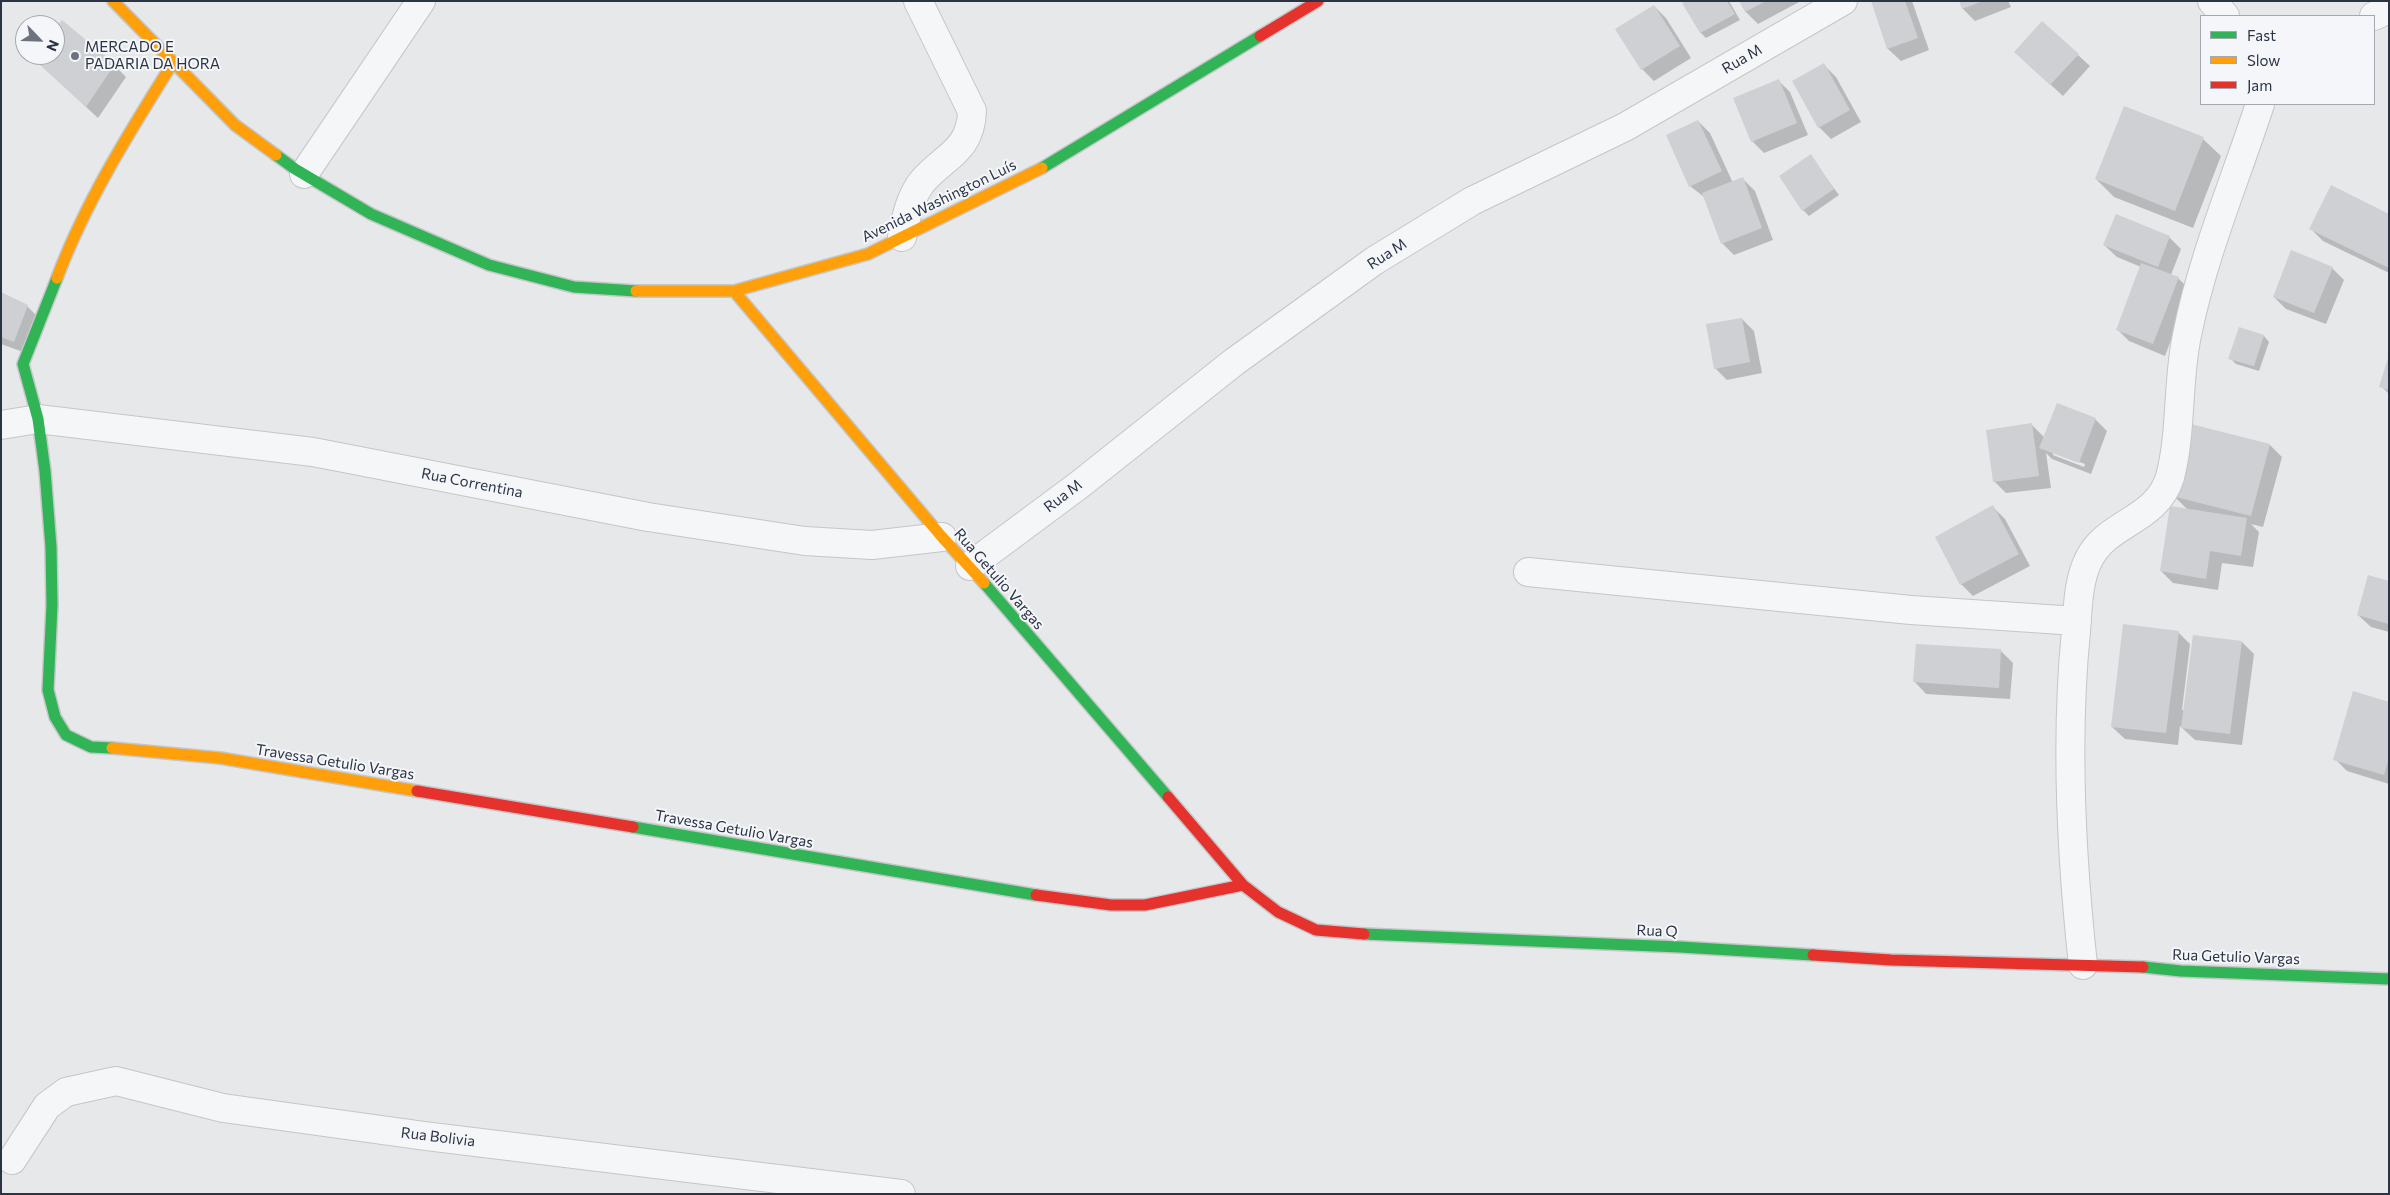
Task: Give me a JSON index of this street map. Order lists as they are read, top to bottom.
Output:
{
  "streets": {
    "street": [
      "Rua M",
      "Avenida Washington Luís",
      "Rua Correntina",
      "Rua Getulio Vargas",
      "Travessa Getulio Vargas",
      "Rua Q",
      "Rua Bolivia"
    ]
  },
  "crossings": [
    ["Rua M", "Rua Getulio Vargas"],
    ["Avenida Washington Luís", "Rua Getulio Vargas"],
    ["Avenida Washington Luís", "Travessa Getulio Vargas"],
    ["Rua Correntina", "Rua Getulio Vargas"],
    ["Rua Correntina", "Travessa Getulio Vargas"],
    ["Rua Getulio Vargas", "Travessa Getulio Vargas"],
    ["Rua Getulio Vargas", "Rua Q"],
    ["Travessa Getulio Vargas", "Rua Q"]
  ],
  "places": ["MERCADO E PADARIA DA HORA"],
  "legend": ["Fast", "Slow", "Jam"],
  "north": "bottom right"
}
